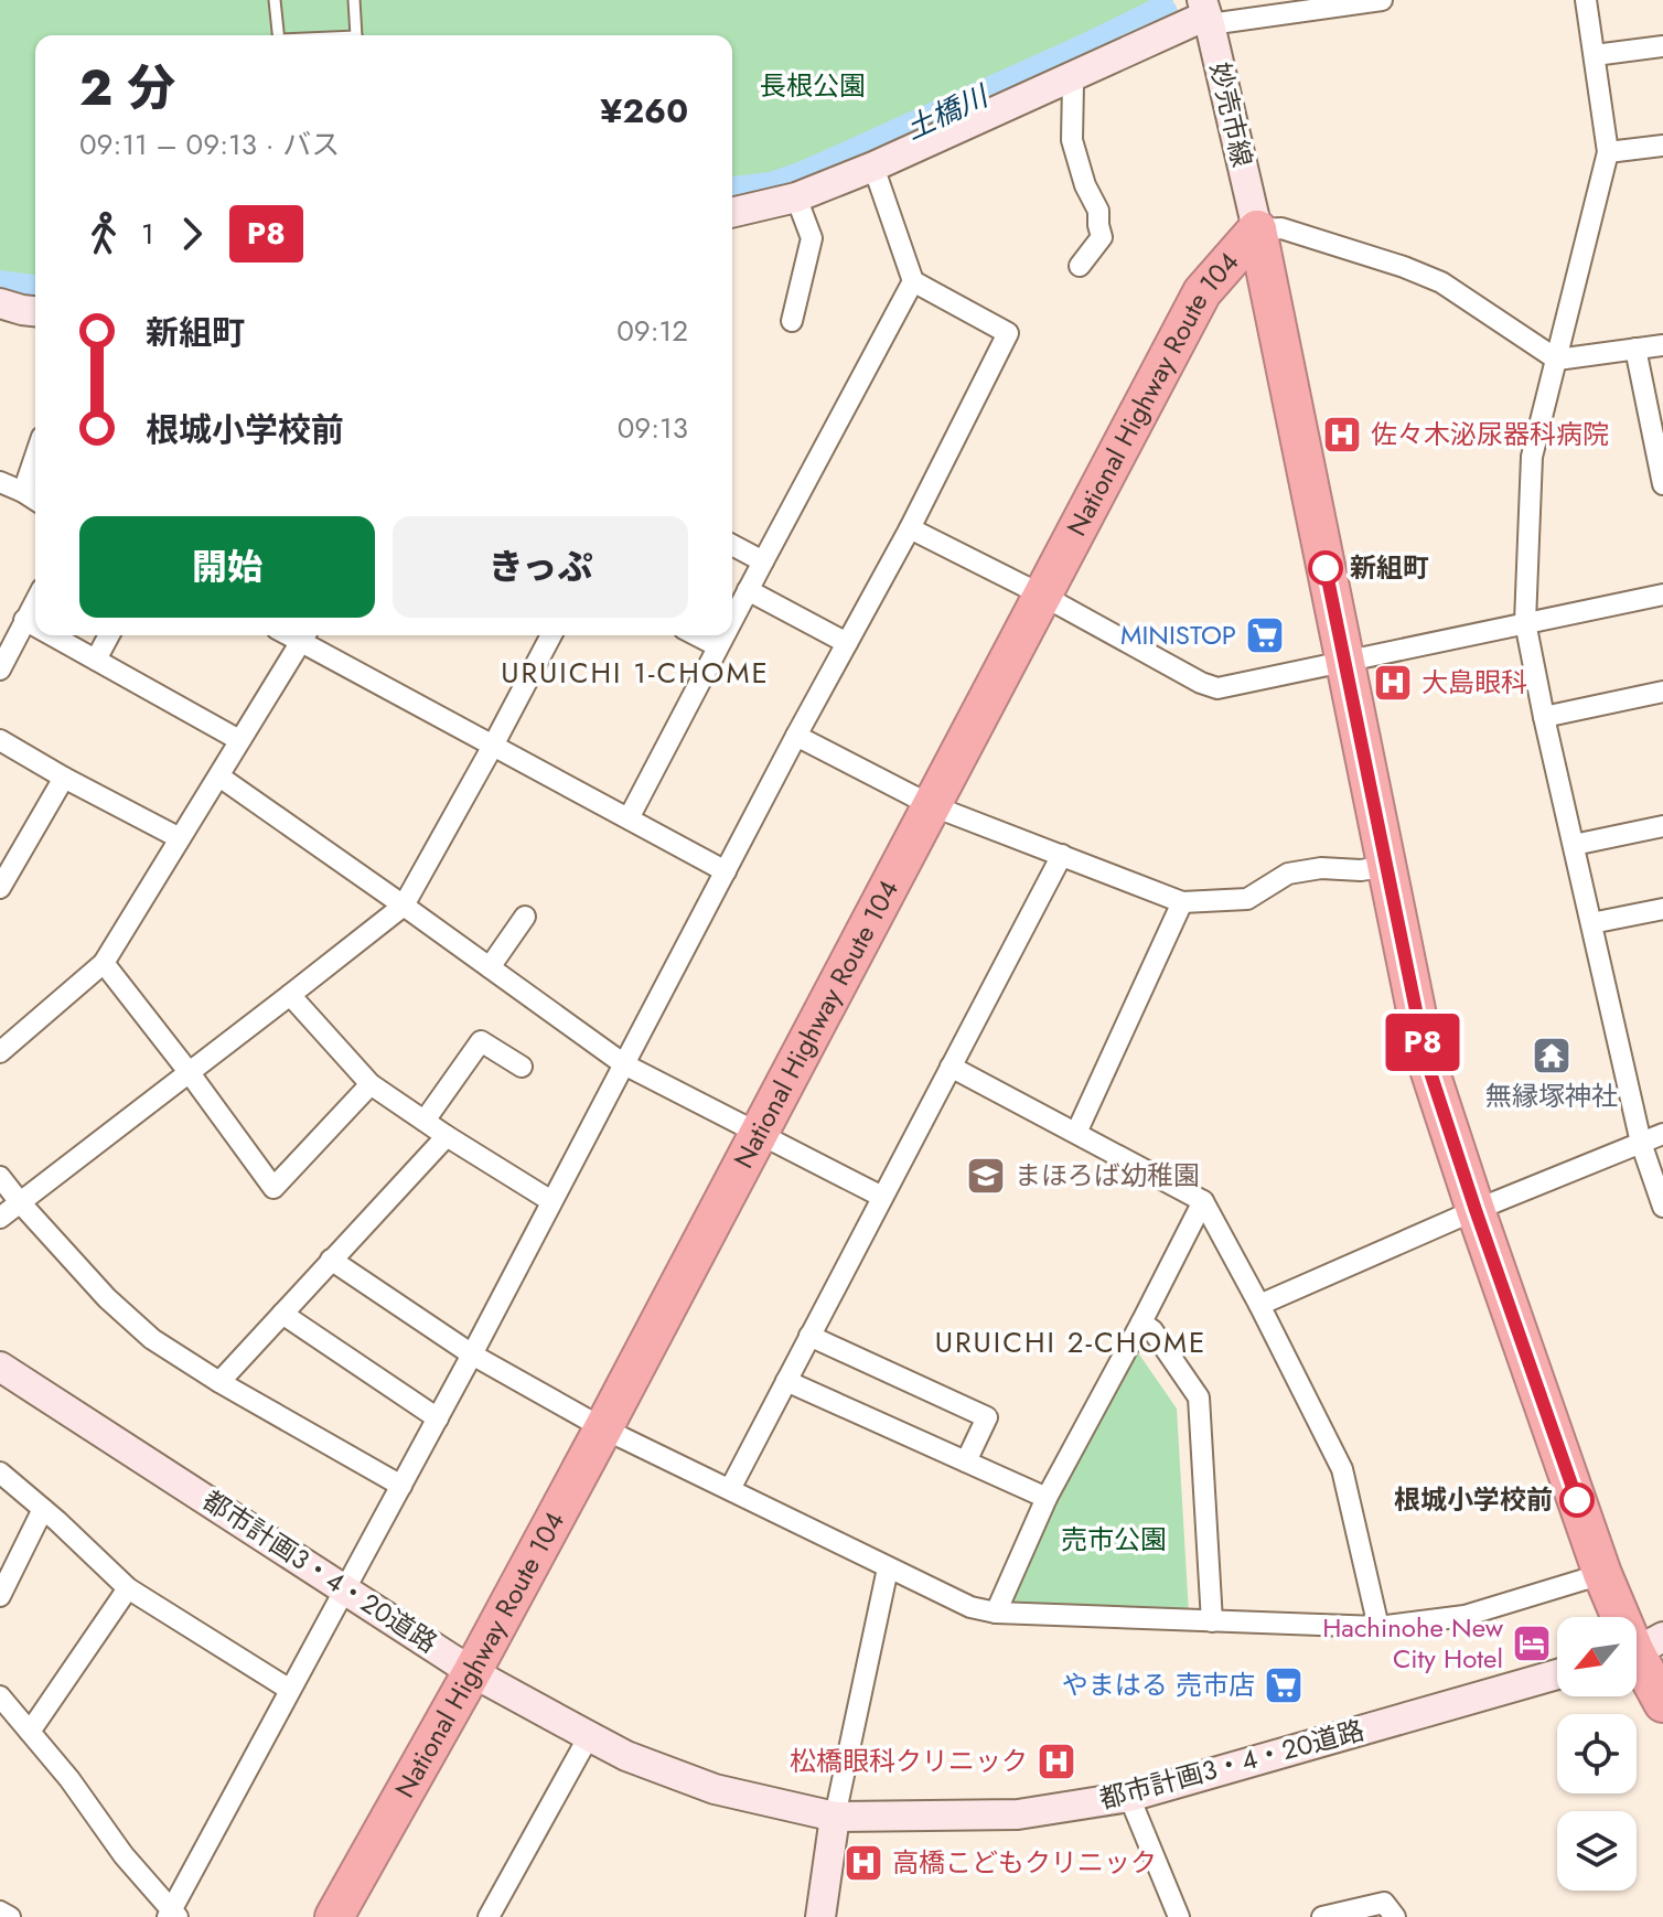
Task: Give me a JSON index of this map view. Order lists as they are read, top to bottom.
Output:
{
  "streets": {
    "highway": ["National Highway Route 104"],
    "street": ["妙売市線", "都市計画3・4・20道路"]
  },
  "crossings": [
    ["妙売市線", "National Highway Route 104"],
    ["National Highway Route 104", "都市計画3・4・20道路"]
  ],
  "districts": ["URUICHI 1-CHOME", "URUICHI 2-CHOME"],
  "water": ["土橋川"],
  "parks": ["長根公園", "売市公園"],
  "places": {
    "hospital": [
      "佐々木泌尿器科病院",
      "大島眼科",
      "松橋眼科クリニック",
      "高橋こどもクリニック"
    ],
    "other": ["新組町", "根城小学校前"],
    "supermarket": ["MINISTOP", "やまはる 売市店"],
    "temple": ["無縁塚神社"],
    "school or university": ["まほろば幼稚園"],
    "hotel": ["Hachinohe New City Hotel"]
  },
  "lines": ["bus line P8"],
  "north": "bottom left",
  "page": {
    "on_map": "P8",
    "heading": ["2 分", "09:11 – 09:13 · バス", "¥260"],
    "legs": ["1", "P8"],
    "list": [
      {
        "name": "新組町",
        "value": "09:12"
      },
      {
        "name": "根城小学校前",
        "value": "09:13"
      }
    ],
    "buttons": ["開始", "きっぷ"]
  }
}
